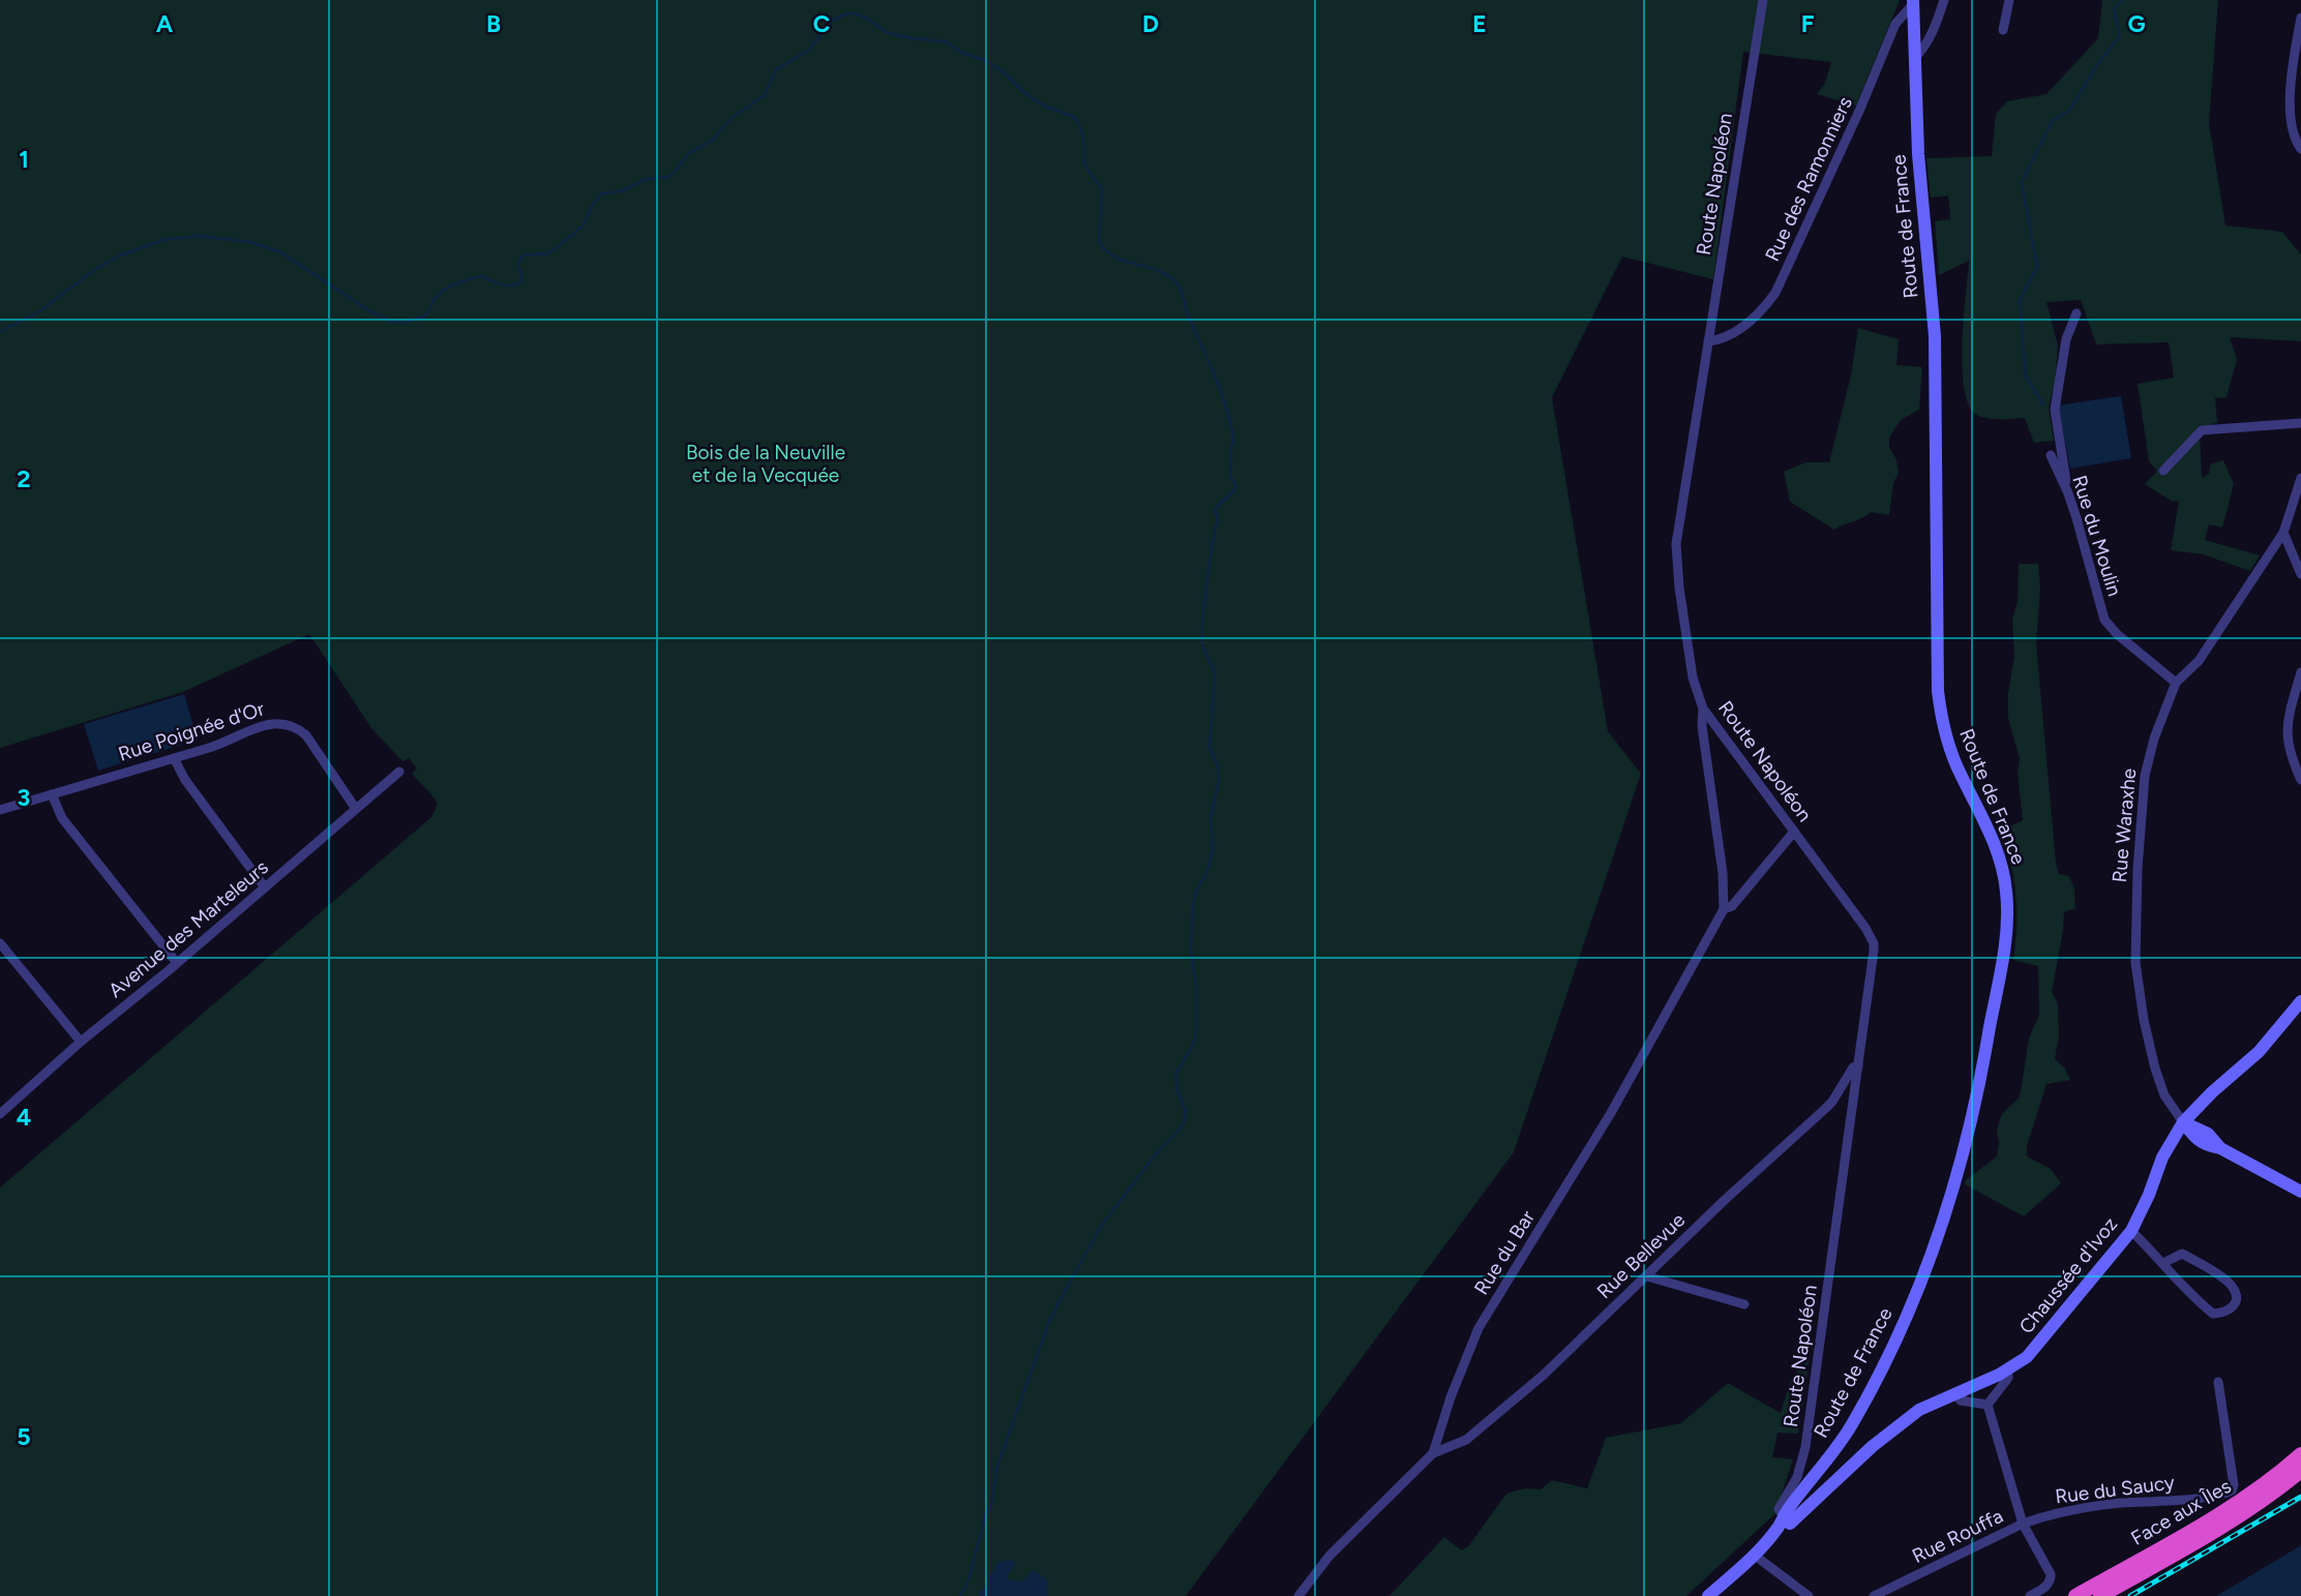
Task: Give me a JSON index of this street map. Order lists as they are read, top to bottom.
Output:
{
  "streets": {
    "highway": ["Face aux Îles"],
    "main road": ["Route de France", "Chaussée d'Ivoz"],
    "street": [
      "Rue des Ramonniers",
      "Route Napoléon",
      "Rue du Moulin",
      "Rue Poignée d'Or",
      "Rue Waraxhe",
      "Avenue des Marteleurs",
      "Rue du Bar",
      "Rue Bellevue",
      "Rue du Saucy",
      "Rue Rouffa"
    ]
  },
  "crossings": [
    ["Rue des Ramonniers", "Route Napoléon"],
    ["Rue des Ramonniers", "Route de France"],
    ["Route Napoléon", "Route de France"],
    ["Route Napoléon", "Rue du Bar"],
    ["Route Napoléon", "Rue Bellevue"],
    ["Route Napoléon", "Chaussée d'Ivoz"],
    ["Route de France", "Chaussée d'Ivoz"],
    ["Rue du Moulin", "Rue Waraxhe"],
    ["Rue Poignée d'Or", "Avenue des Marteleurs"],
    ["Rue Waraxhe", "Chaussée d'Ivoz"],
    ["Rue du Bar", "Rue Bellevue"],
    ["Chaussée d'Ivoz", "Rue Rouffa"],
    ["Rue du Saucy", "Rue Rouffa"]
  ],
  "parks": ["Bois de la Neuville et de la Vecquée"],
  "grid": {
    "columns": [
      "A",
      "B",
      "C",
      "D",
      "E",
      "F",
      "G"
    ],
    "rows": [
      "1",
      "2",
      "3",
      "4",
      "5"
    ]
  }
}
